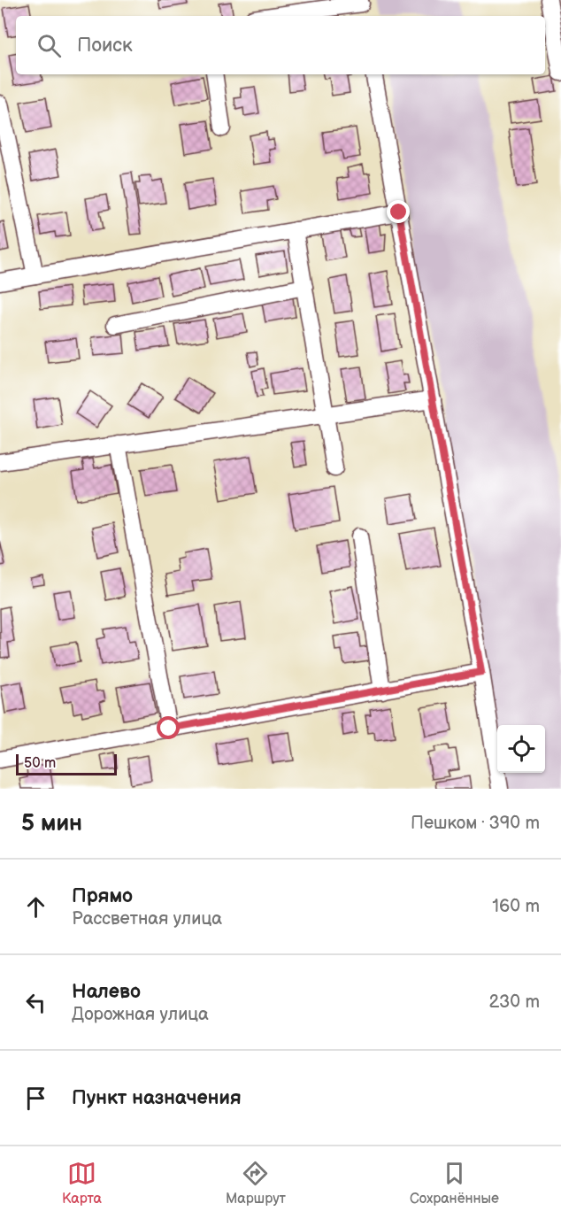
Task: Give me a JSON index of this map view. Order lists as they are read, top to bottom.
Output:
{
  "scale_bar": "50 m",
  "page": {
    "search": "Поиск",
    "scale": "50 m",
    "heading": ["5 мин", "Пешком · 390 m"],
    "list": [
      ["Прямо", "Рассветная улица", "160 m"],
      ["Налево", "Дорожная улица", "230 m"],
      "Пункт назначения"
    ],
    "nav": ["Карта", "Маршрут", "Сохранённые"]
  }
}
